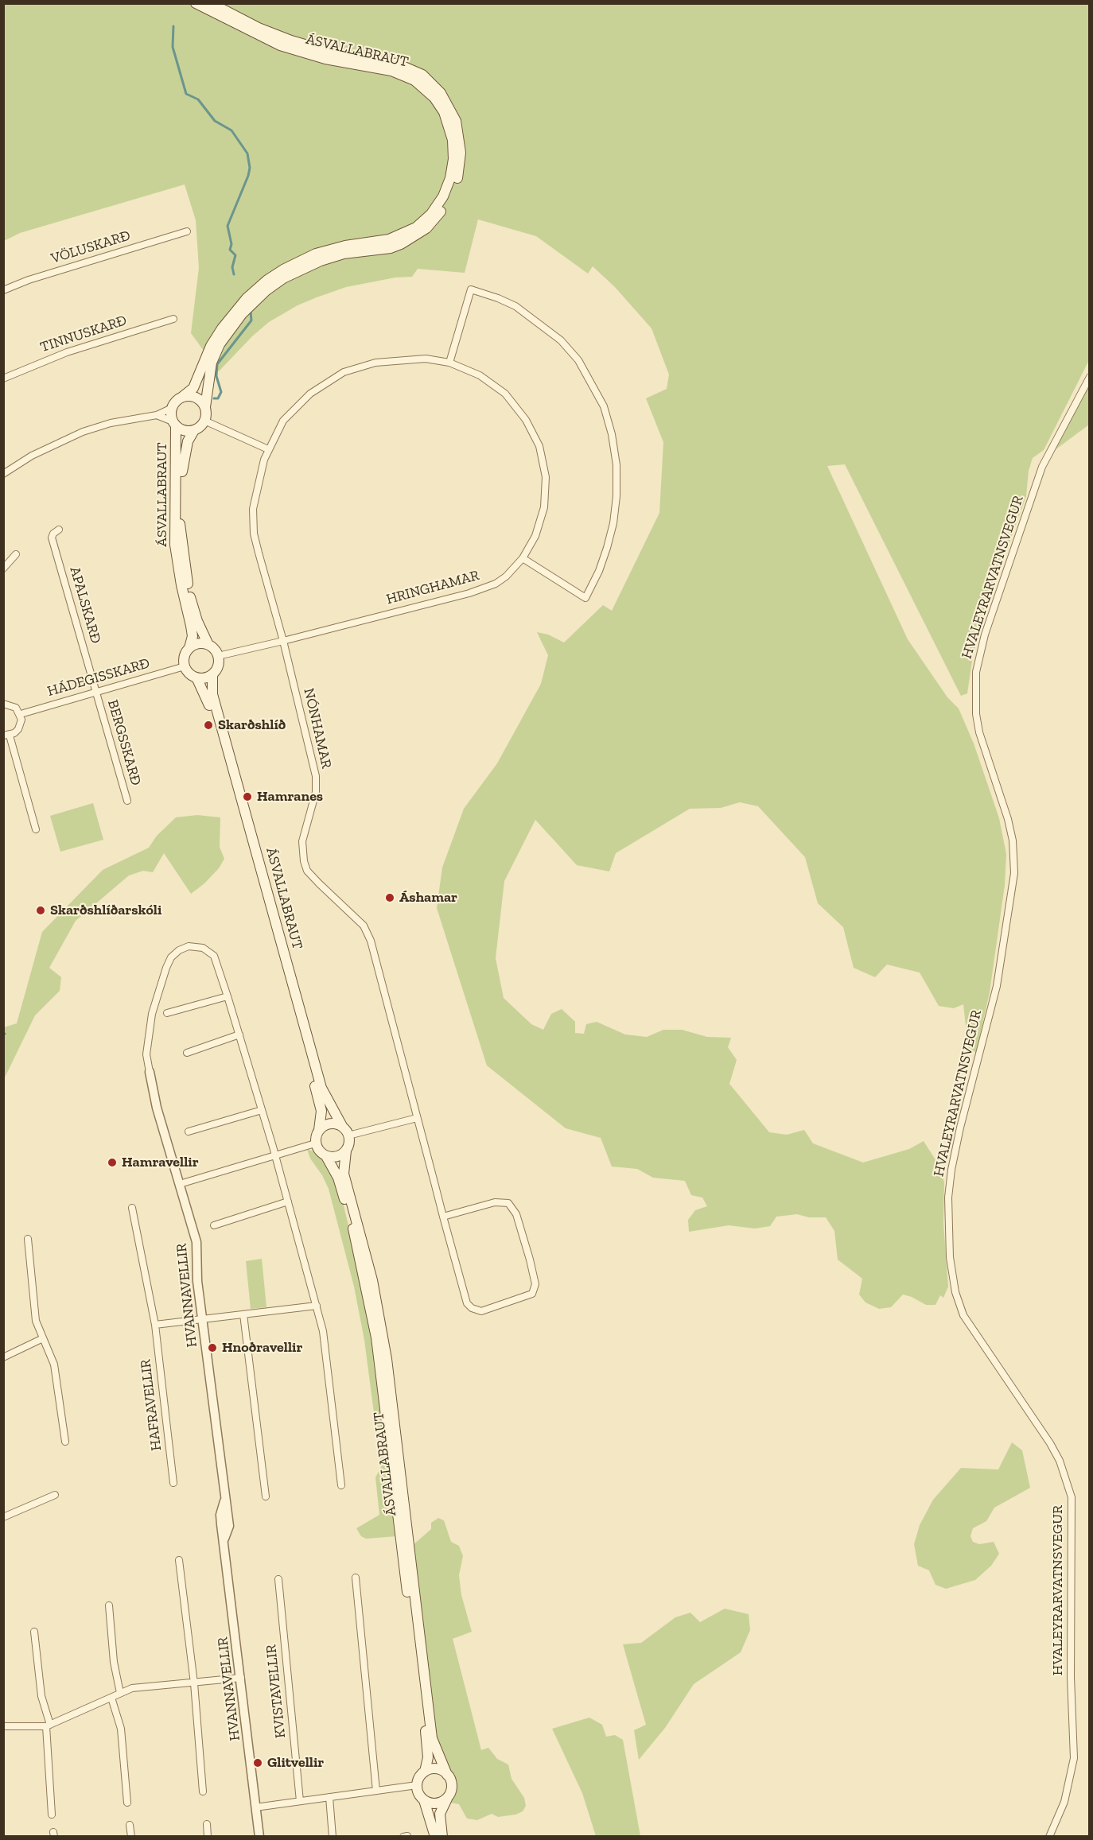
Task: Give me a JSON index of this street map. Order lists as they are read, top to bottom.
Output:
{
  "streets": {
    "main road": ["ÁSVALLABRAUT"],
    "street": [
      "VÖLUSKARÐ",
      "TINNUSKARÐ",
      "HVALEYRARVATNSVEGUR",
      "HRINGHAMAR",
      "APALSKARÐ",
      "HÁDEGISSKARÐ",
      "NÓNHAMAR",
      "BERGSSKARÐ",
      "HVANNAVELLIR",
      "HAFRAVELLIR",
      "KVISTAVELLIR"
    ]
  },
  "crossings": [
    ["ÁSVALLABRAUT", "HRINGHAMAR"],
    ["ÁSVALLABRAUT", "HÁDEGISSKARÐ"],
    ["HRINGHAMAR", "HÁDEGISSKARÐ"],
    ["HRINGHAMAR", "NÓNHAMAR"],
    ["APALSKARÐ", "HÁDEGISSKARÐ"],
    ["APALSKARÐ", "BERGSSKARÐ"],
    ["HÁDEGISSKARÐ", "BERGSSKARÐ"]
  ],
  "places": [
    "Skarðshlíð",
    "Hamranes",
    "Áshamar",
    "Skarðshlíðarskóli",
    "Hamravellir",
    "Hnoðravellir",
    "Glitvellir"
  ]
}
